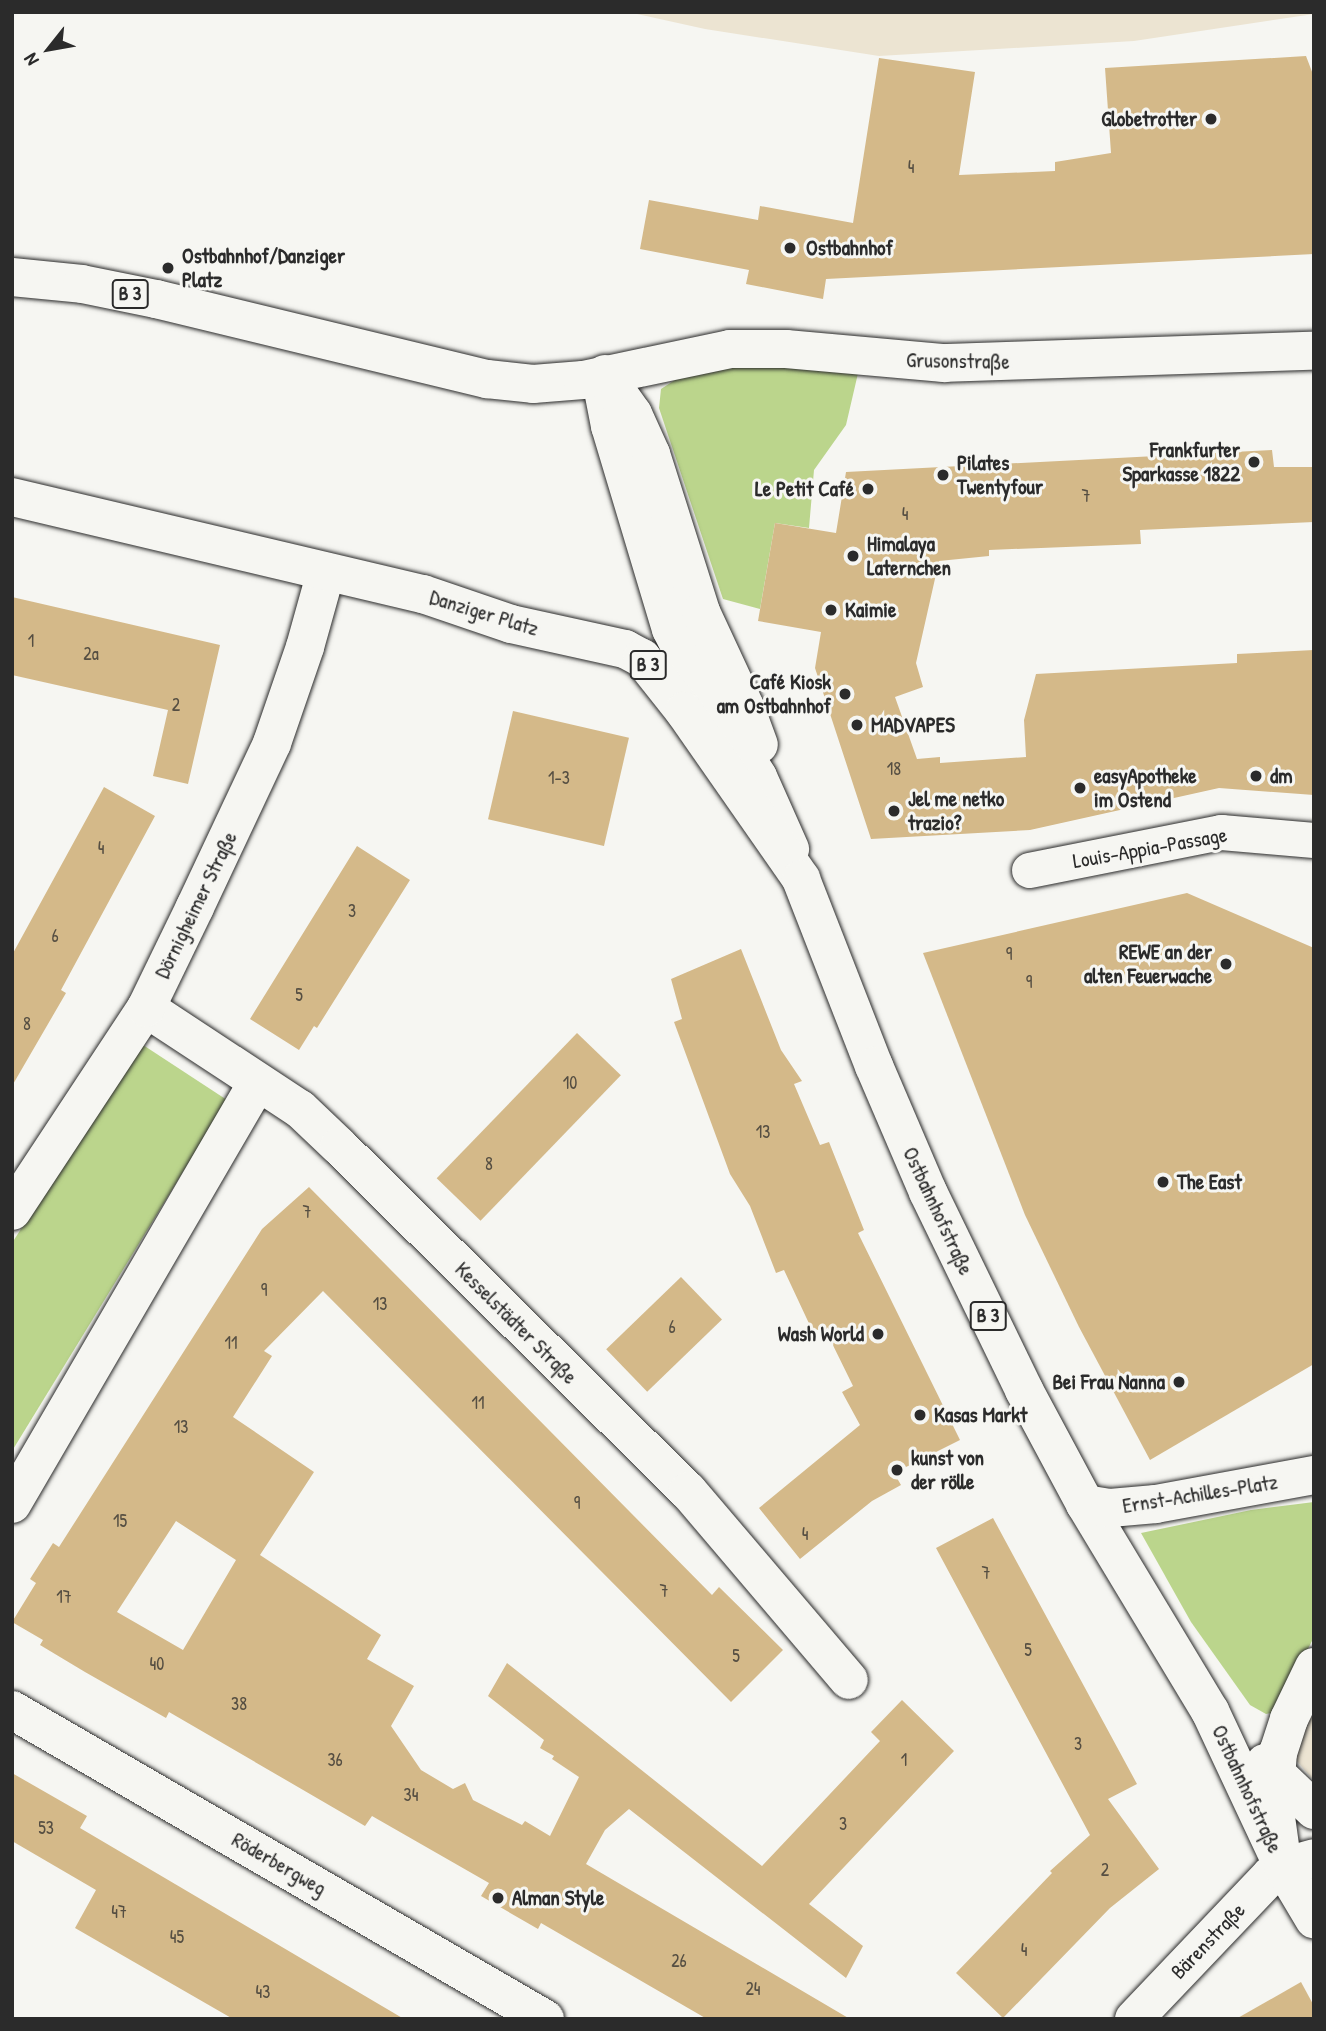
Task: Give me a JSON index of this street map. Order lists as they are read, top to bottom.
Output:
{
  "streets": {
    "main road": [
      "B 3",
      "Grusonstraße",
      "Danziger Platz",
      "Dörnigheimer Straße",
      "Ostbahnhofstraße",
      "Kesselstädter Straße",
      "Ernst-Achilles-Platz",
      "Röderbergweg",
      "Bärenstraße"
    ],
    "street": ["Louis-Appia-Passage"]
  },
  "crossings": [
    ["B 3", "Grusonstraße"],
    ["Danziger Platz", "Dörnigheimer Straße"],
    ["Danziger Platz", "Ostbahnhofstraße"],
    ["Dörnigheimer Straße", "Kesselstädter Straße"],
    ["Ostbahnhofstraße", "Ernst-Achilles-Platz"],
    ["Ostbahnhofstraße", "Bärenstraße"]
  ],
  "places": [
    "Globetrotter",
    "Ostbahnhof",
    "Ostbahnhof/Danziger Platz",
    "Frankfurter Sparkasse 1822",
    "Pilates Twentyfour",
    "Le Petit Café",
    "Himalaya Laternchen",
    "Kaimie",
    "Café Kiosk am Ostbahnhof",
    "MADVAPES",
    "dm",
    "easyApotheke im Ostend",
    "Jel me netko trazio?",
    "REWE an der alten Feuerwache",
    "The East",
    "Wash World",
    "Bei Frau Nanna",
    "Kasas Markt",
    "kunst von der rölle",
    "Alman Style"
  ],
  "house_numbers": [
    "4",
    "7",
    "4",
    "1",
    "2a",
    "2",
    "18",
    "1-3",
    "4",
    "3",
    "6",
    "9",
    "9",
    "5",
    "8",
    "10",
    "13",
    "8",
    "7",
    "9",
    "13",
    "6",
    "11",
    "11",
    "13",
    "9",
    "15",
    "4",
    "7",
    "7",
    "17",
    "5",
    "5",
    "40",
    "38",
    "3",
    "36",
    "1",
    "34",
    "3",
    "53",
    "2",
    "47",
    "45",
    "4",
    "26",
    "24",
    "43"
  ],
  "north": "bottom left"
}
